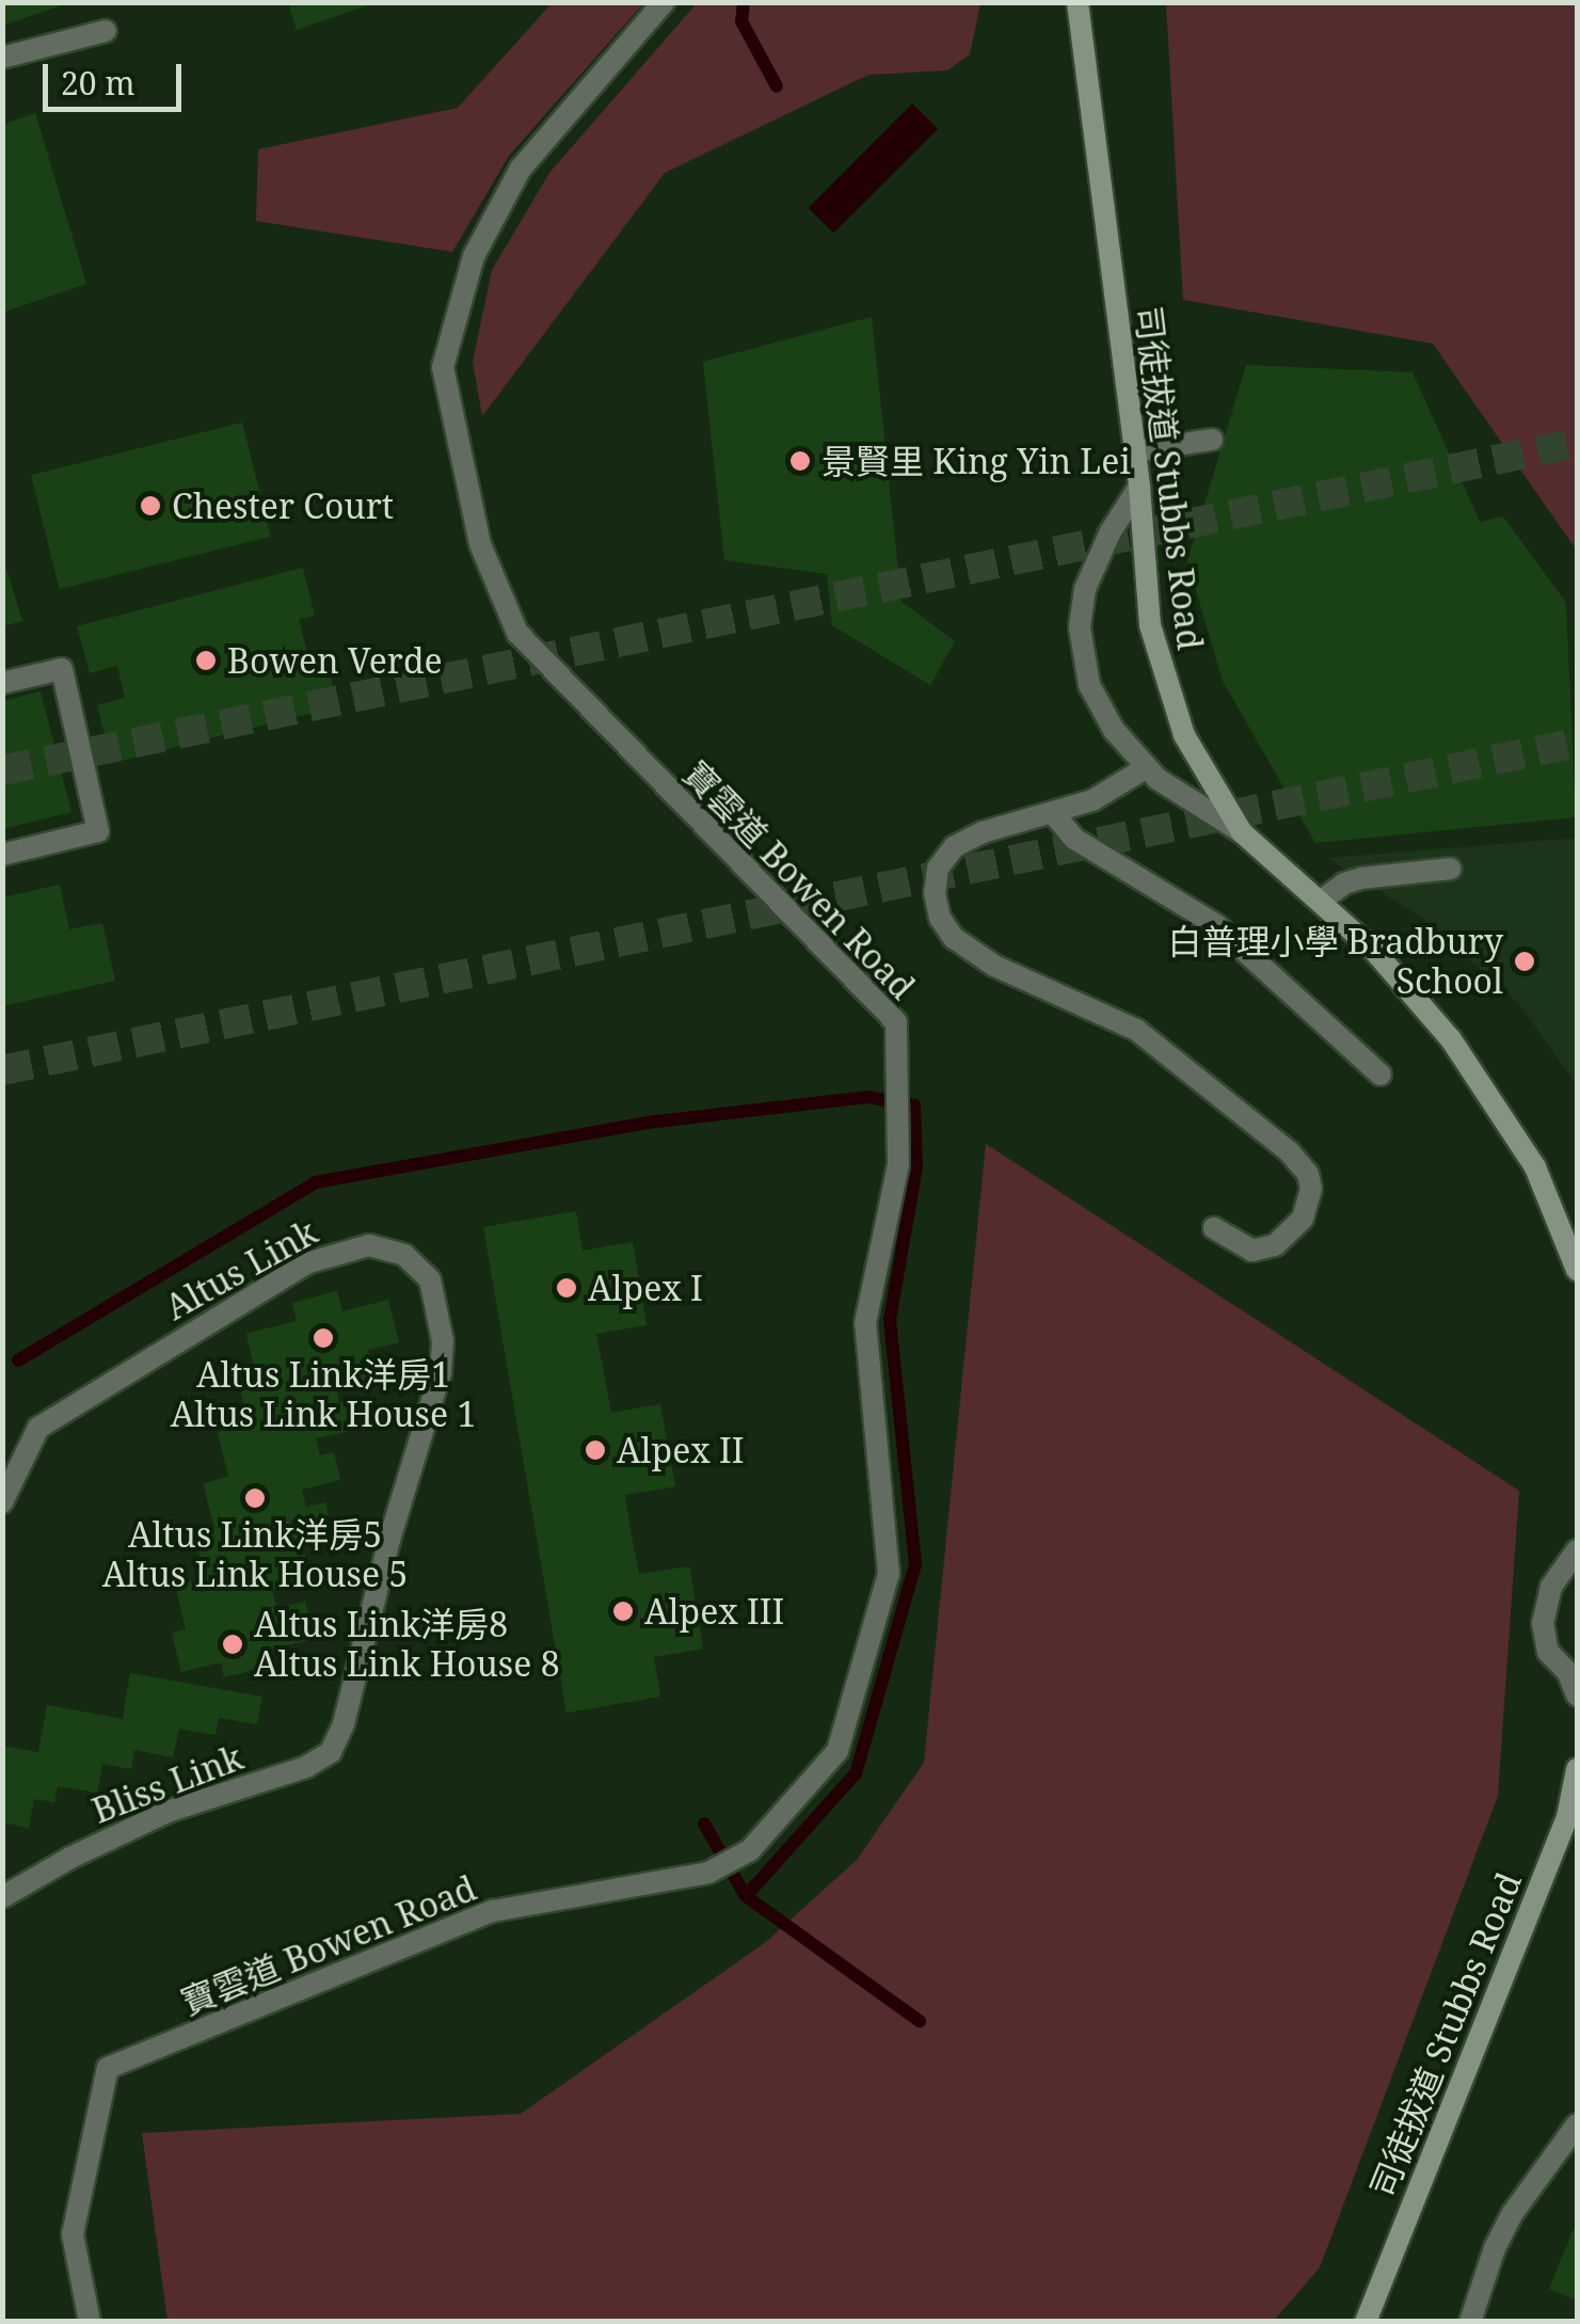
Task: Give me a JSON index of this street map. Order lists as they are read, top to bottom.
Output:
{
  "streets": {
    "main road": ["司徒拔道 Stubbs Road"],
    "street": ["寶雲道 Bowen Road", "Altus Link", "Bliss Link"]
  },
  "crossings": [
    ["Altus Link", "Bliss Link"]
  ],
  "places": [
    "景賢里 King Yin Lei",
    "Chester Court",
    "Bowen Verde",
    "白普理小學 Bradbury School",
    "Alpex I",
    "Altus Link洋房1 Altus Link House 1",
    "Alpex II",
    "Altus Link洋房5 Altus Link House 5",
    "Alpex III",
    "Altus Link洋房8 Altus Link House 8"
  ],
  "scale_bar": "20 m"
}
